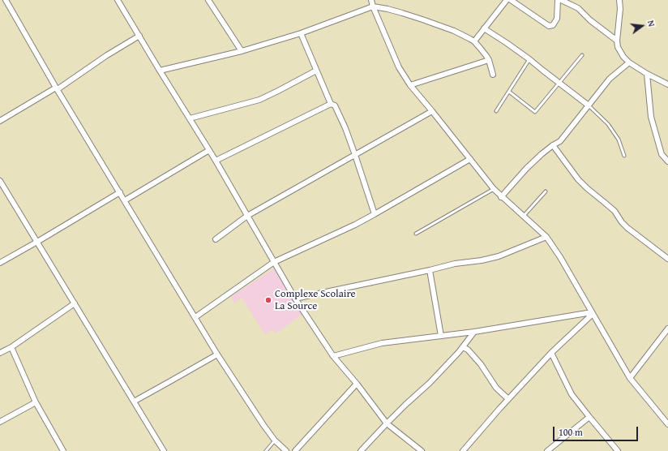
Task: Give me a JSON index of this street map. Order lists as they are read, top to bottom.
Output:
{
  "places": ["Complexe Scolaire La Source"],
  "scale_bar": "100 m",
  "north": "right"
}
